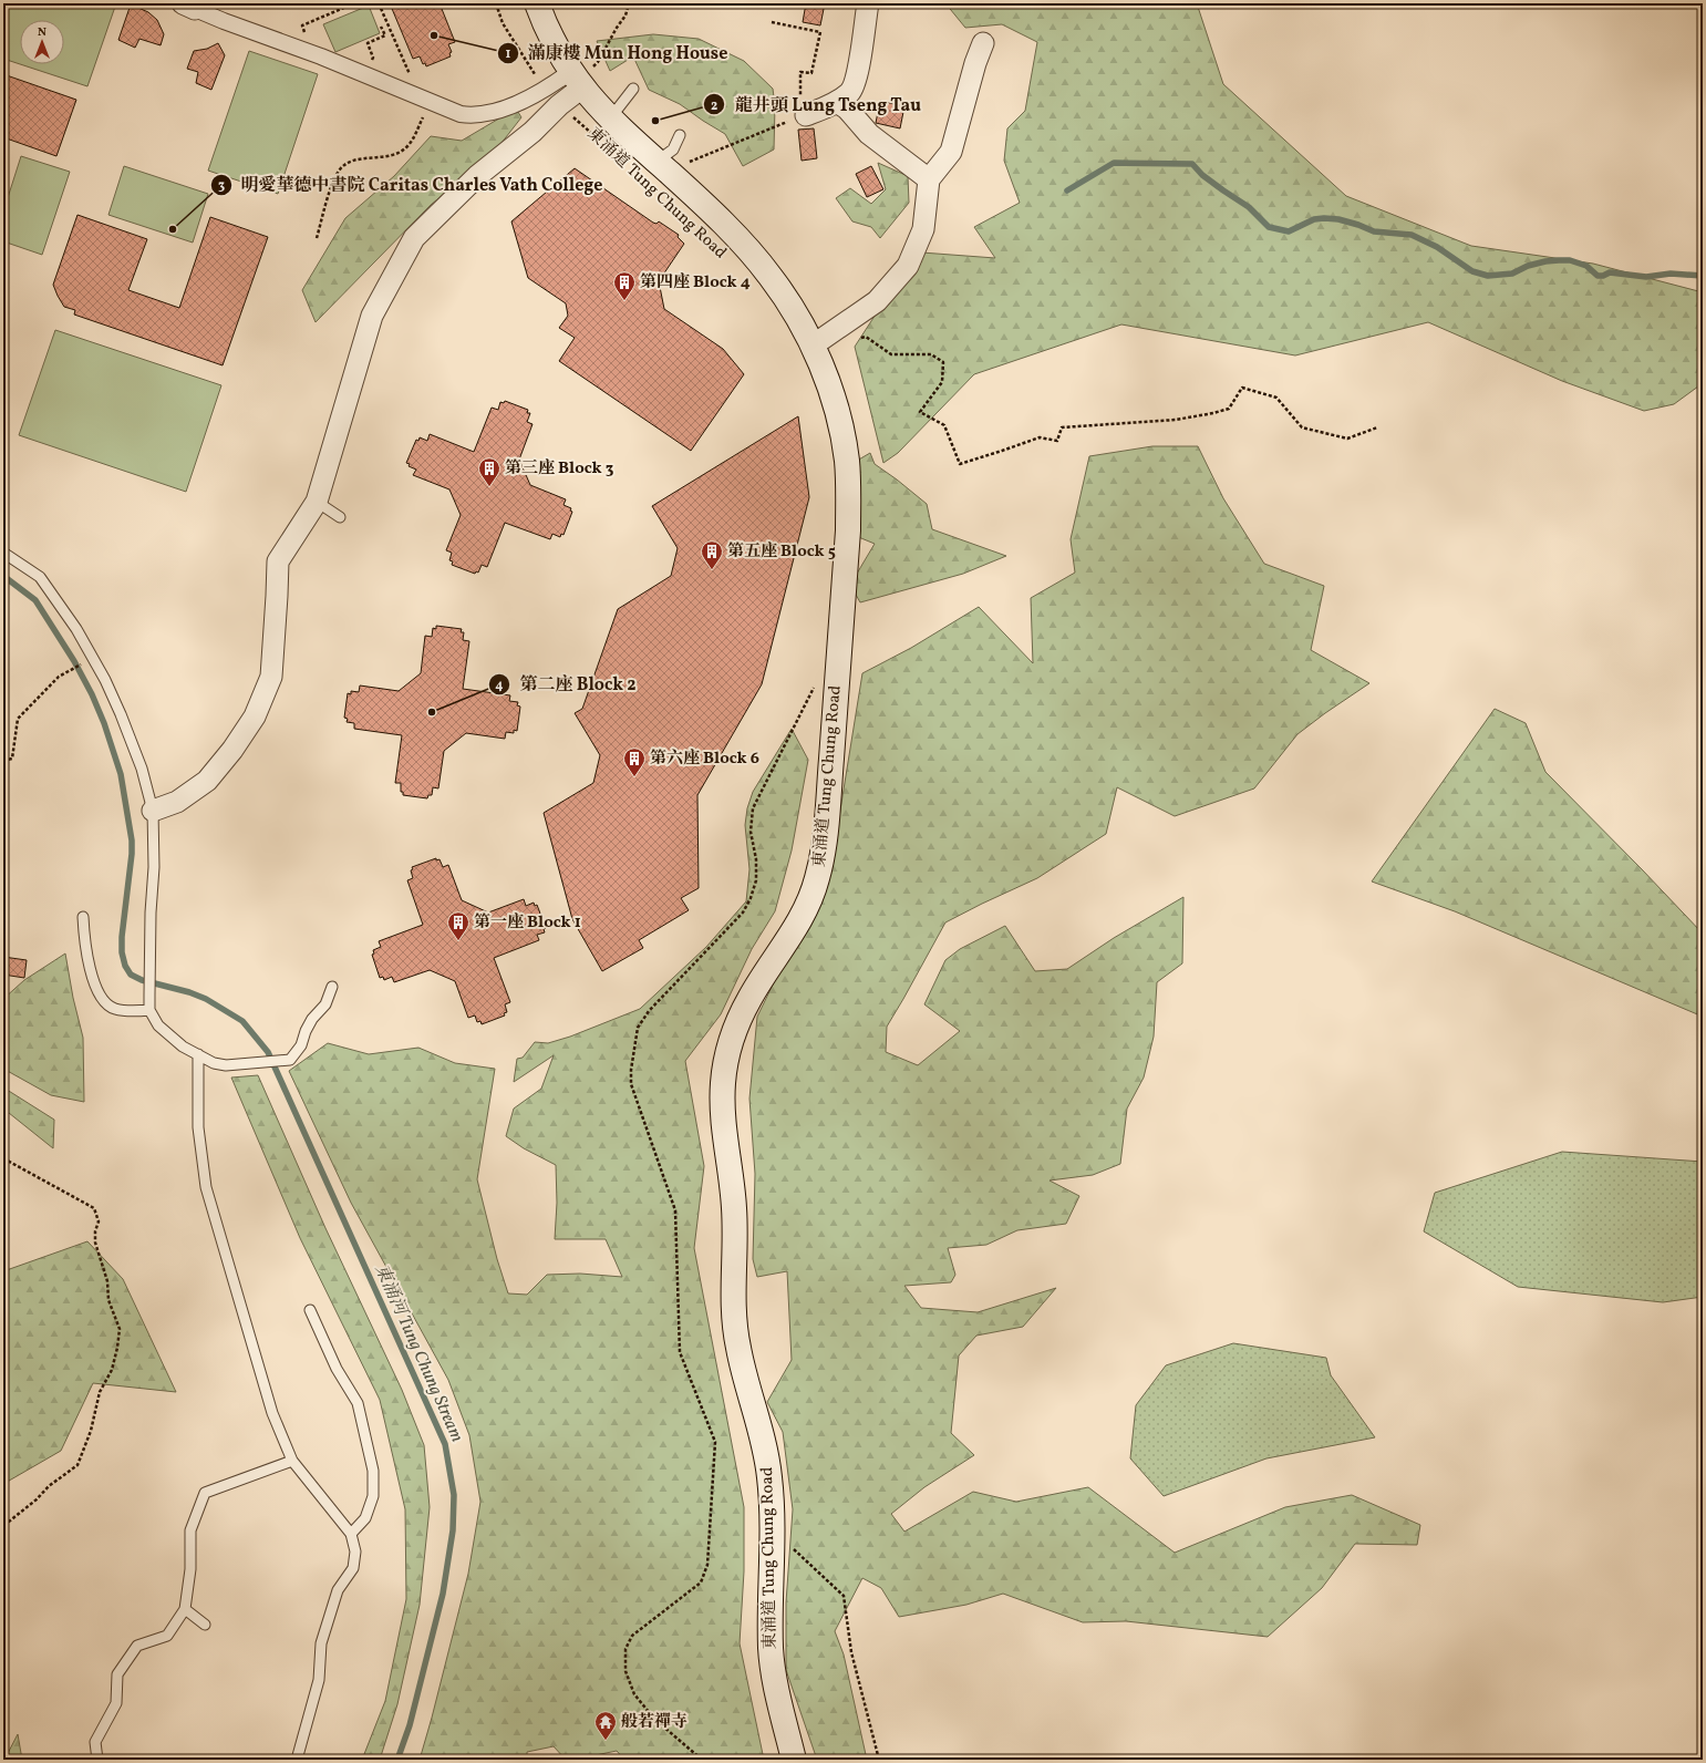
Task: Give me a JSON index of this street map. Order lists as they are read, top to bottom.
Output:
{
  "streets": {
    "main road": ["東涌道 Tung Chung Road"]
  },
  "water": ["東涌河 Tung Chung Stream"],
  "places": {
    "other": [
      "滿康樓 Mun Hong House",
      "龍井頭 Lung Tseng Tau",
      "明愛華德中書院 Caritas Charles Vath College",
      "第二座 Block 2"
    ],
    "building": [
      "第四座 Block 4",
      "第三座 Block 3",
      "第五座 Block 5",
      "第六座 Block 6",
      "第一座 Block 1"
    ],
    "temple": ["般若禪寺"]
  },
  "north": "top"
}
